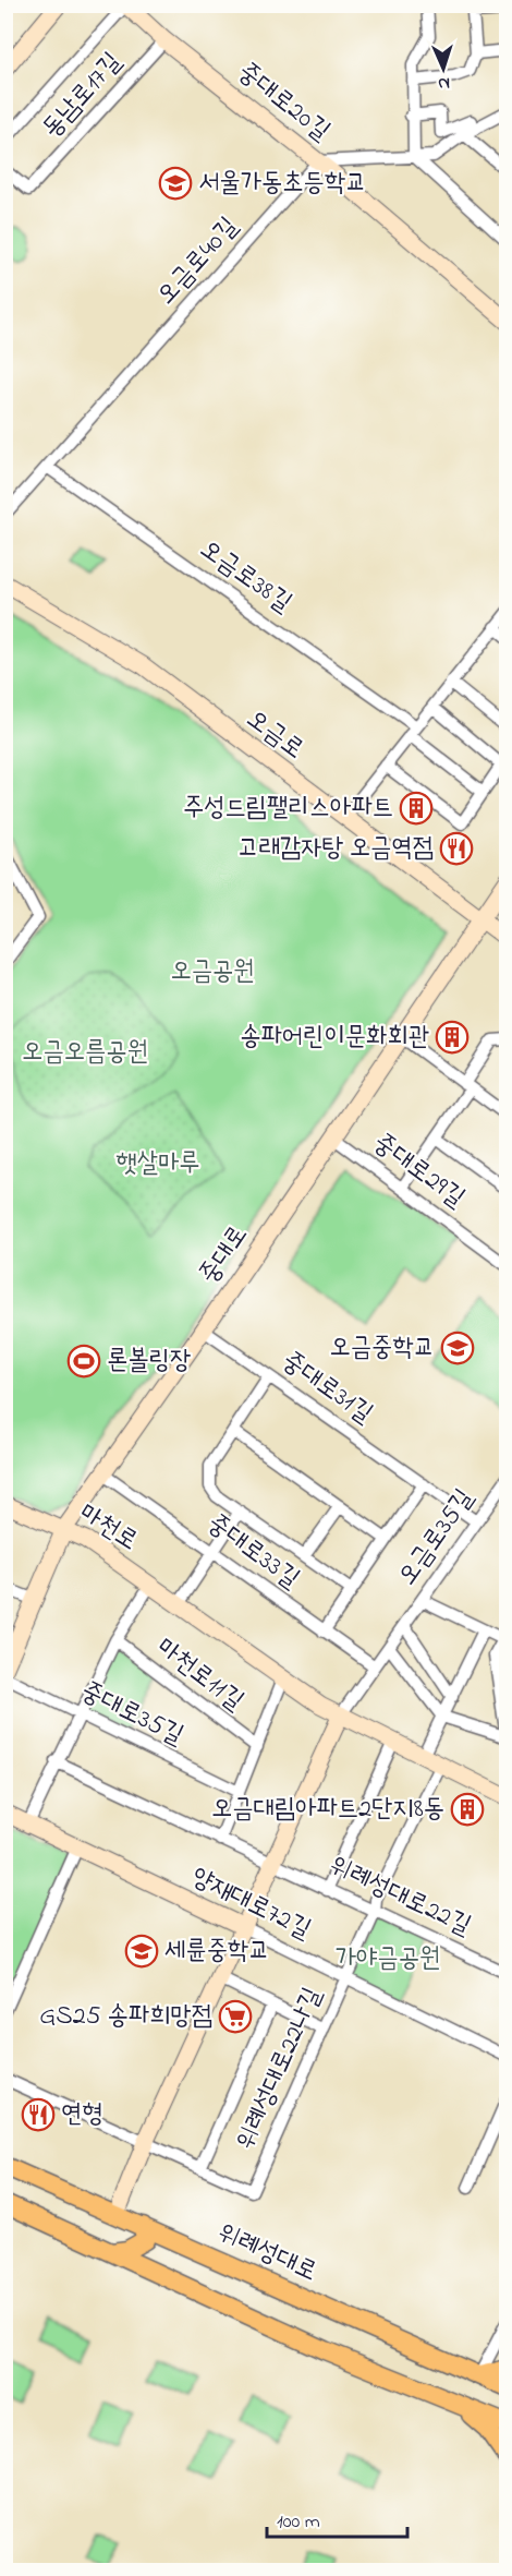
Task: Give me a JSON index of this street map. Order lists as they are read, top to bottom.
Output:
{
  "streets": {
    "main road": ["위례성대로"],
    "street": [
      "동남로17길",
      "중대로20길",
      "오금로40길",
      "오금로38길",
      "오금로",
      "중대로29길",
      "중대로",
      "중대로31길",
      "마천로",
      "오금로35길",
      "중대로33길",
      "마천로11길",
      "중대로35길",
      "위례성대로22길",
      "양재대로72길",
      "위례성대로22나길"
    ]
  },
  "crossings": [
    ["동남로17길", "중대로20길"],
    ["중대로20길", "오금로40길"],
    ["오금로40길", "오금로38길"],
    ["오금로", "중대로"],
    ["중대로29길", "중대로"],
    ["중대로", "중대로31길"],
    ["중대로", "마천로"],
    ["중대로", "중대로33길"],
    ["중대로31길", "오금로35길"],
    ["마천로", "오금로35길"],
    ["마천로", "마천로11길"],
    ["오금로35길", "중대로33길"],
    ["마천로11길", "중대로35길"],
    ["마천로11길", "위례성대로22길"],
    ["마천로11길", "양재대로72길"],
    ["위례성대로22길", "위례성대로22나길"],
    ["양재대로72길", "위례성대로22나길"]
  ],
  "parks": [
    "오금공원",
    "오금오름공원",
    "햇살마루",
    "가야금공원"
  ],
  "places": {
    "school or university": ["서울가동초등학교", "오금중학교", "세륜중학교"],
    "building": ["주성드림팰리스아파트", "송파어린이문화회관", "오금대림아파트2단지8동"],
    "restaurant": ["고래감자탕 오금역점", "연형"],
    "sports": ["론볼링장"],
    "supermarket": ["GS25 송파희망점"]
  },
  "scale_bar": "100 m",
  "north": "bottom"
}
